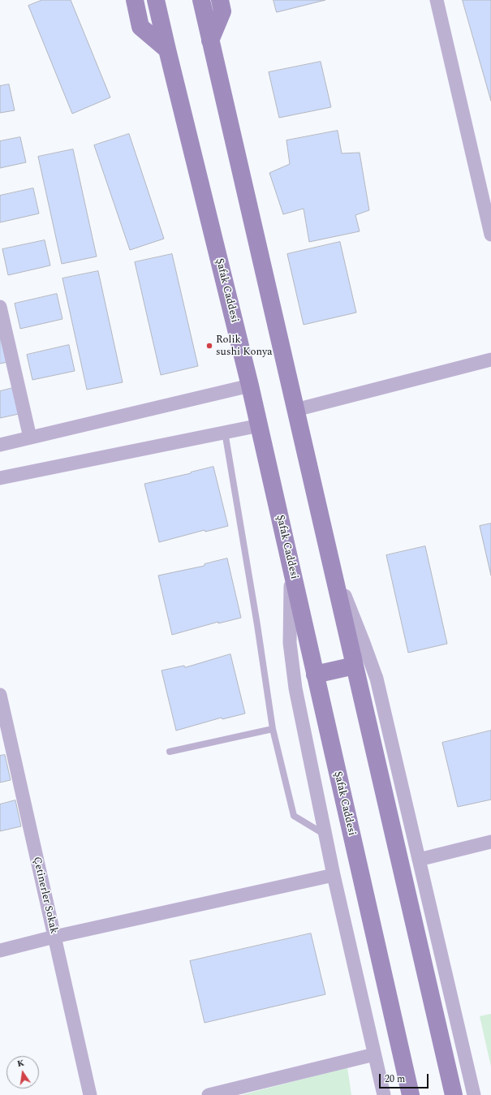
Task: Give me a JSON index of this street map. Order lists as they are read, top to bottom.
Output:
{
  "streets": {
    "main road": ["Şafak Caddesi"],
    "street": ["Çetinerler Sokak"]
  },
  "places": ["Rolik sushi Konya"],
  "scale_bar": "20 m",
  "north": "top"
}
